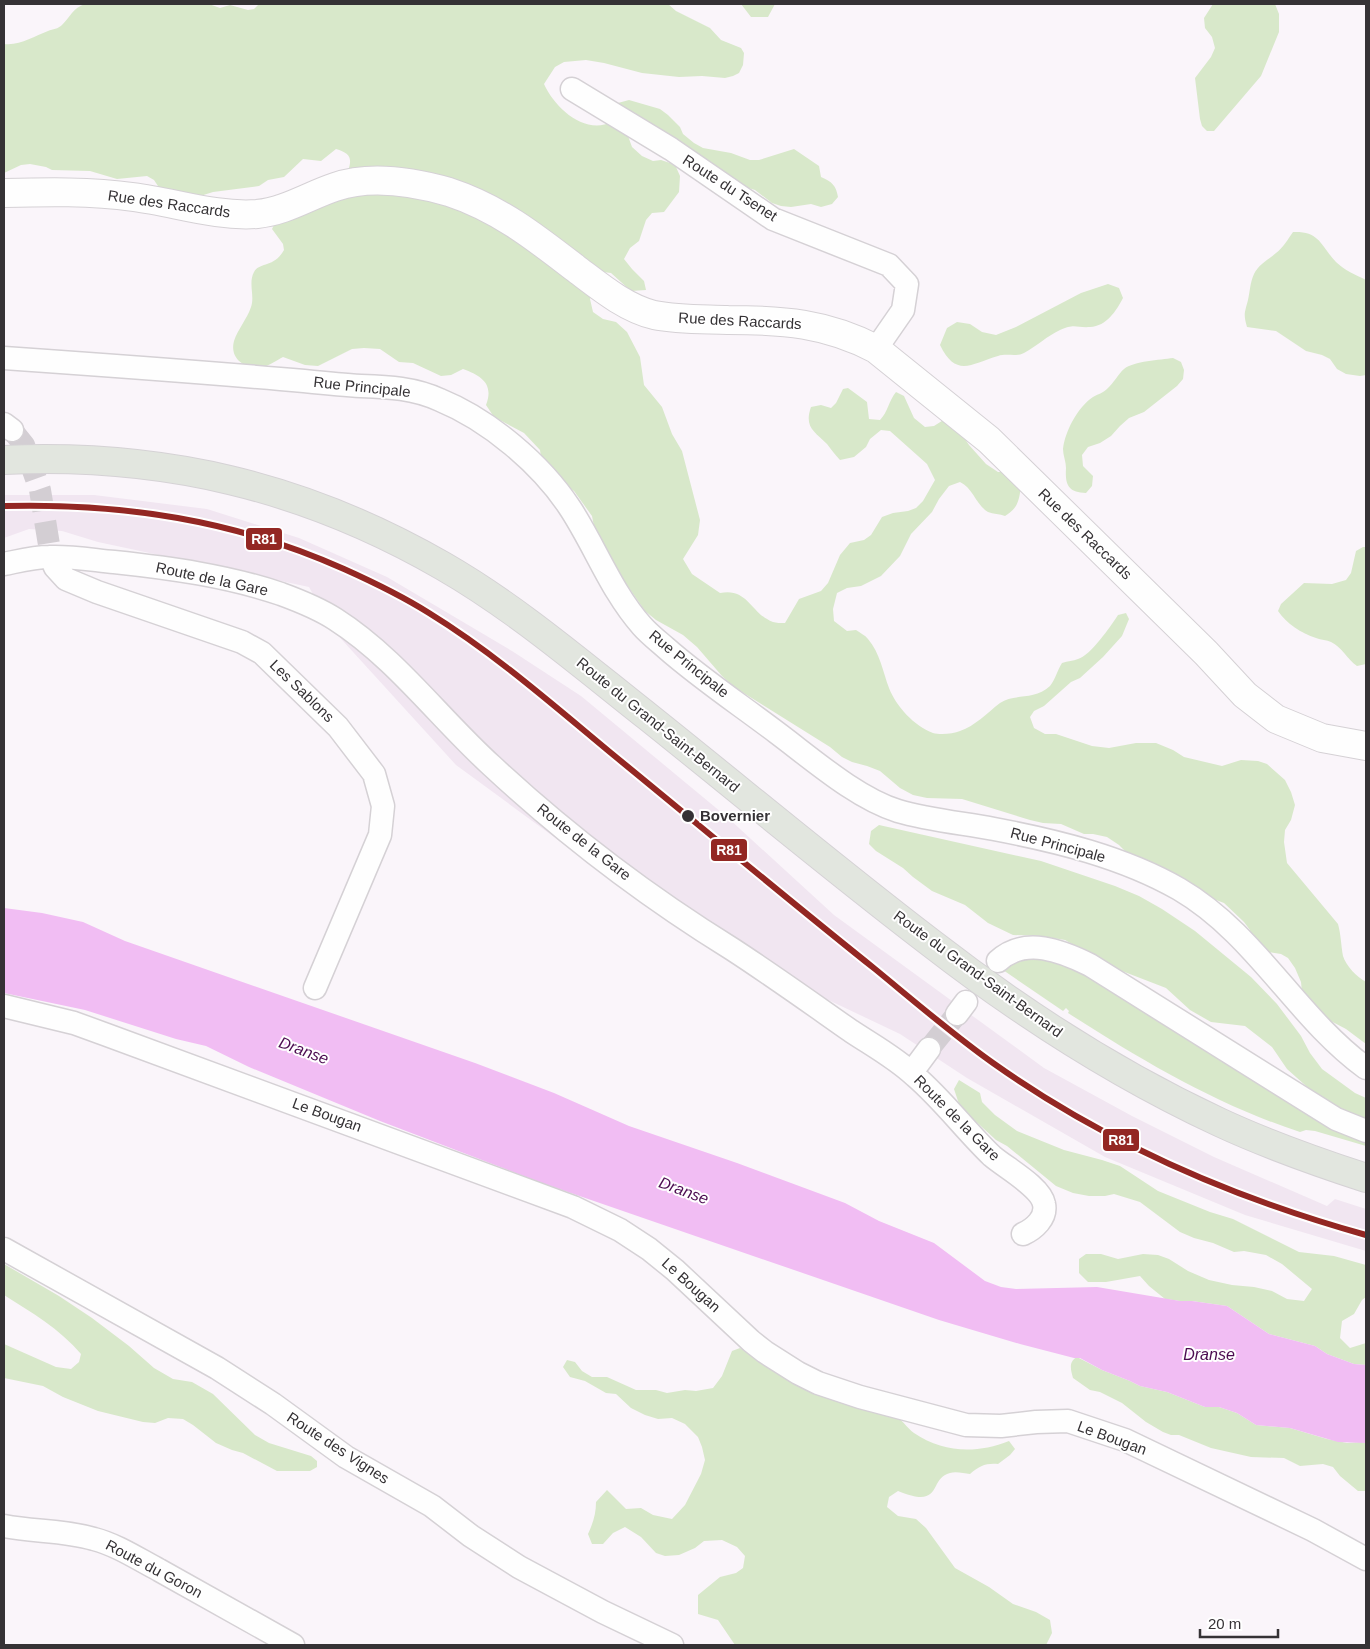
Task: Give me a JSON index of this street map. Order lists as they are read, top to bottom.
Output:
{
  "streets": {
    "main road": ["Route du Grand-Saint-Bernard"],
    "street": [
      "Route du Tsenet",
      "Rue des Raccards",
      "Rue Principale",
      "Route de la Gare",
      "Les Sablons",
      "Le Bougan",
      "Route des Vignes",
      "Route du Goron"
    ]
  },
  "crossings": [
    ["Route du Tsenet", "Rue des Raccards"],
    ["Route de la Gare", "Les Sablons"]
  ],
  "water": ["Dranse"],
  "places": ["Bovernier"],
  "lines": ["transit line R81"],
  "scale_bar": "20 m"
}
